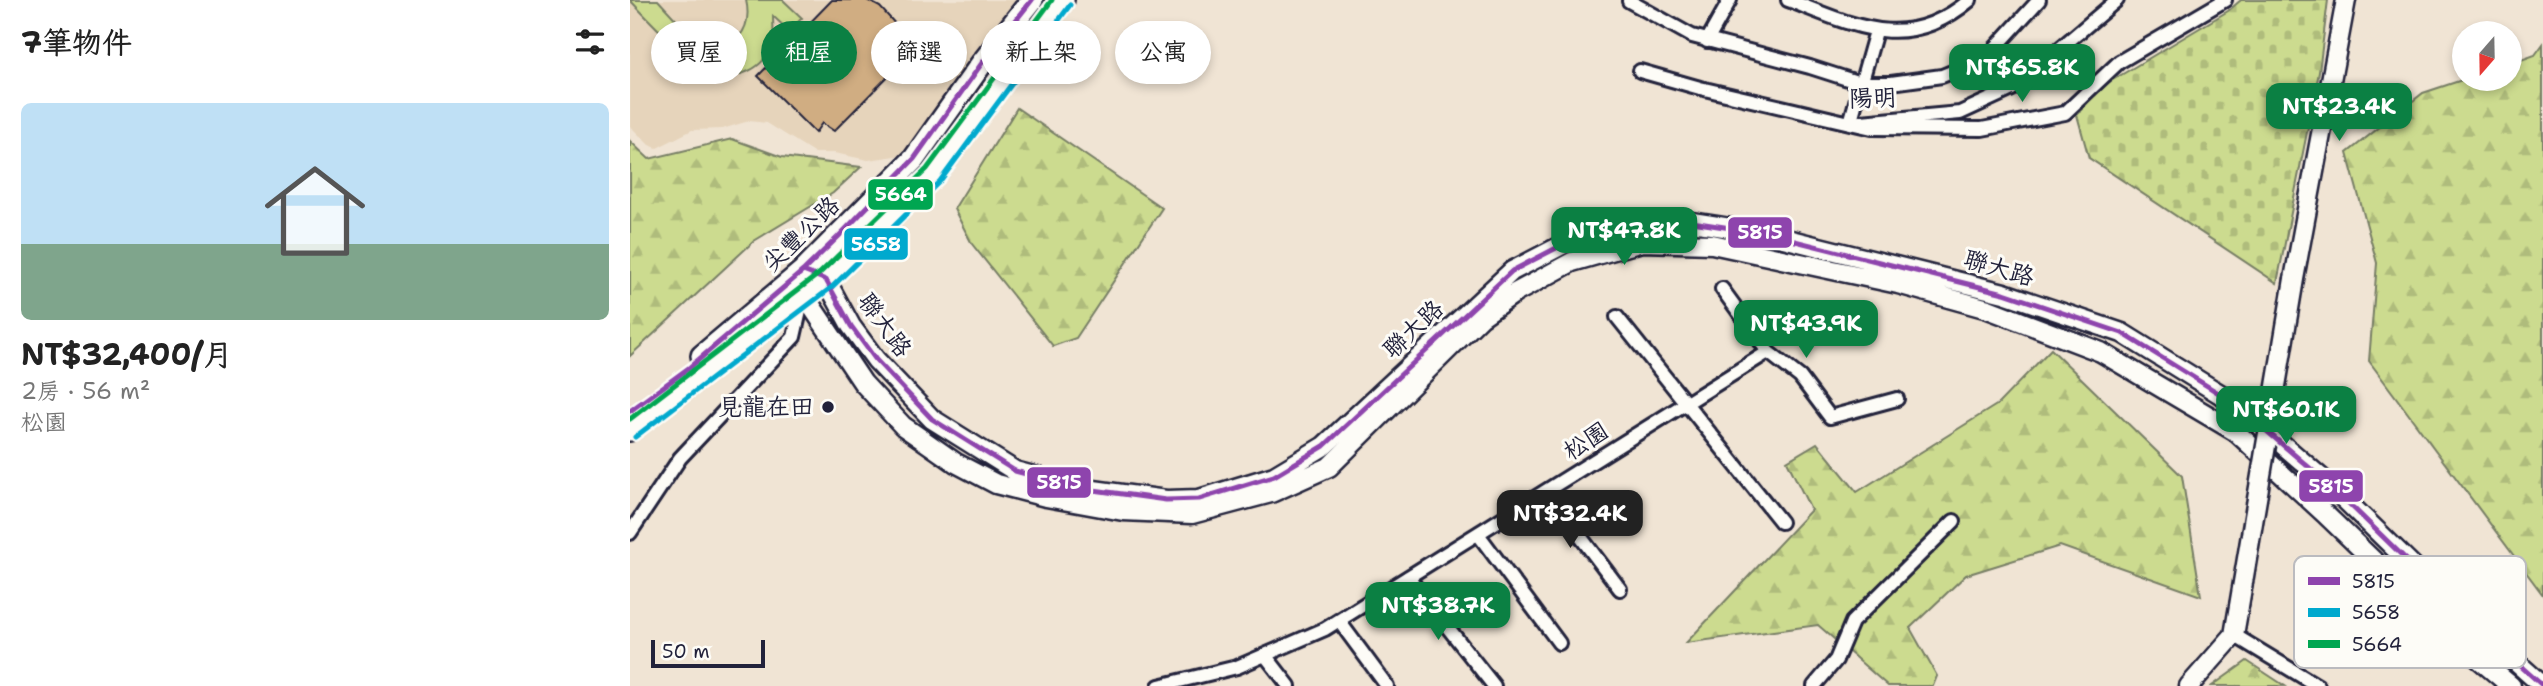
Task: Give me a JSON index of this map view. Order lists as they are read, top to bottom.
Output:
{
  "streets": {
    "main road": ["尖豐公路"],
    "street": ["陽明", "聯大路", "松園"]
  },
  "crossings": [
    ["尖豐公路", "聯大路"]
  ],
  "places": ["見龍在田"],
  "lines": ["transit line 5815", "transit line 5664", "transit line 5658"],
  "legend": ["5815", "5658", "5664"],
  "scale_bar": "50 m",
  "north": "bottom",
  "page": {
    "heading": "7筆物件",
    "chip": [
      "買屋",
      "租屋",
      "篩選",
      "新上架",
      "公寓"
    ],
    "price": [
      "NT$65.8K",
      "NT$23.4K",
      "NT$47.8K",
      "NT$43.9K",
      "NT$60.1K",
      "NT$32.4K",
      "NT$38.7K"
    ],
    "list": [
      {
        "name": "NT$32,400/月",
        "note": "2房 · 56 m² · 松園"
      }
    ],
    "scale": "50 m"
  }
}
